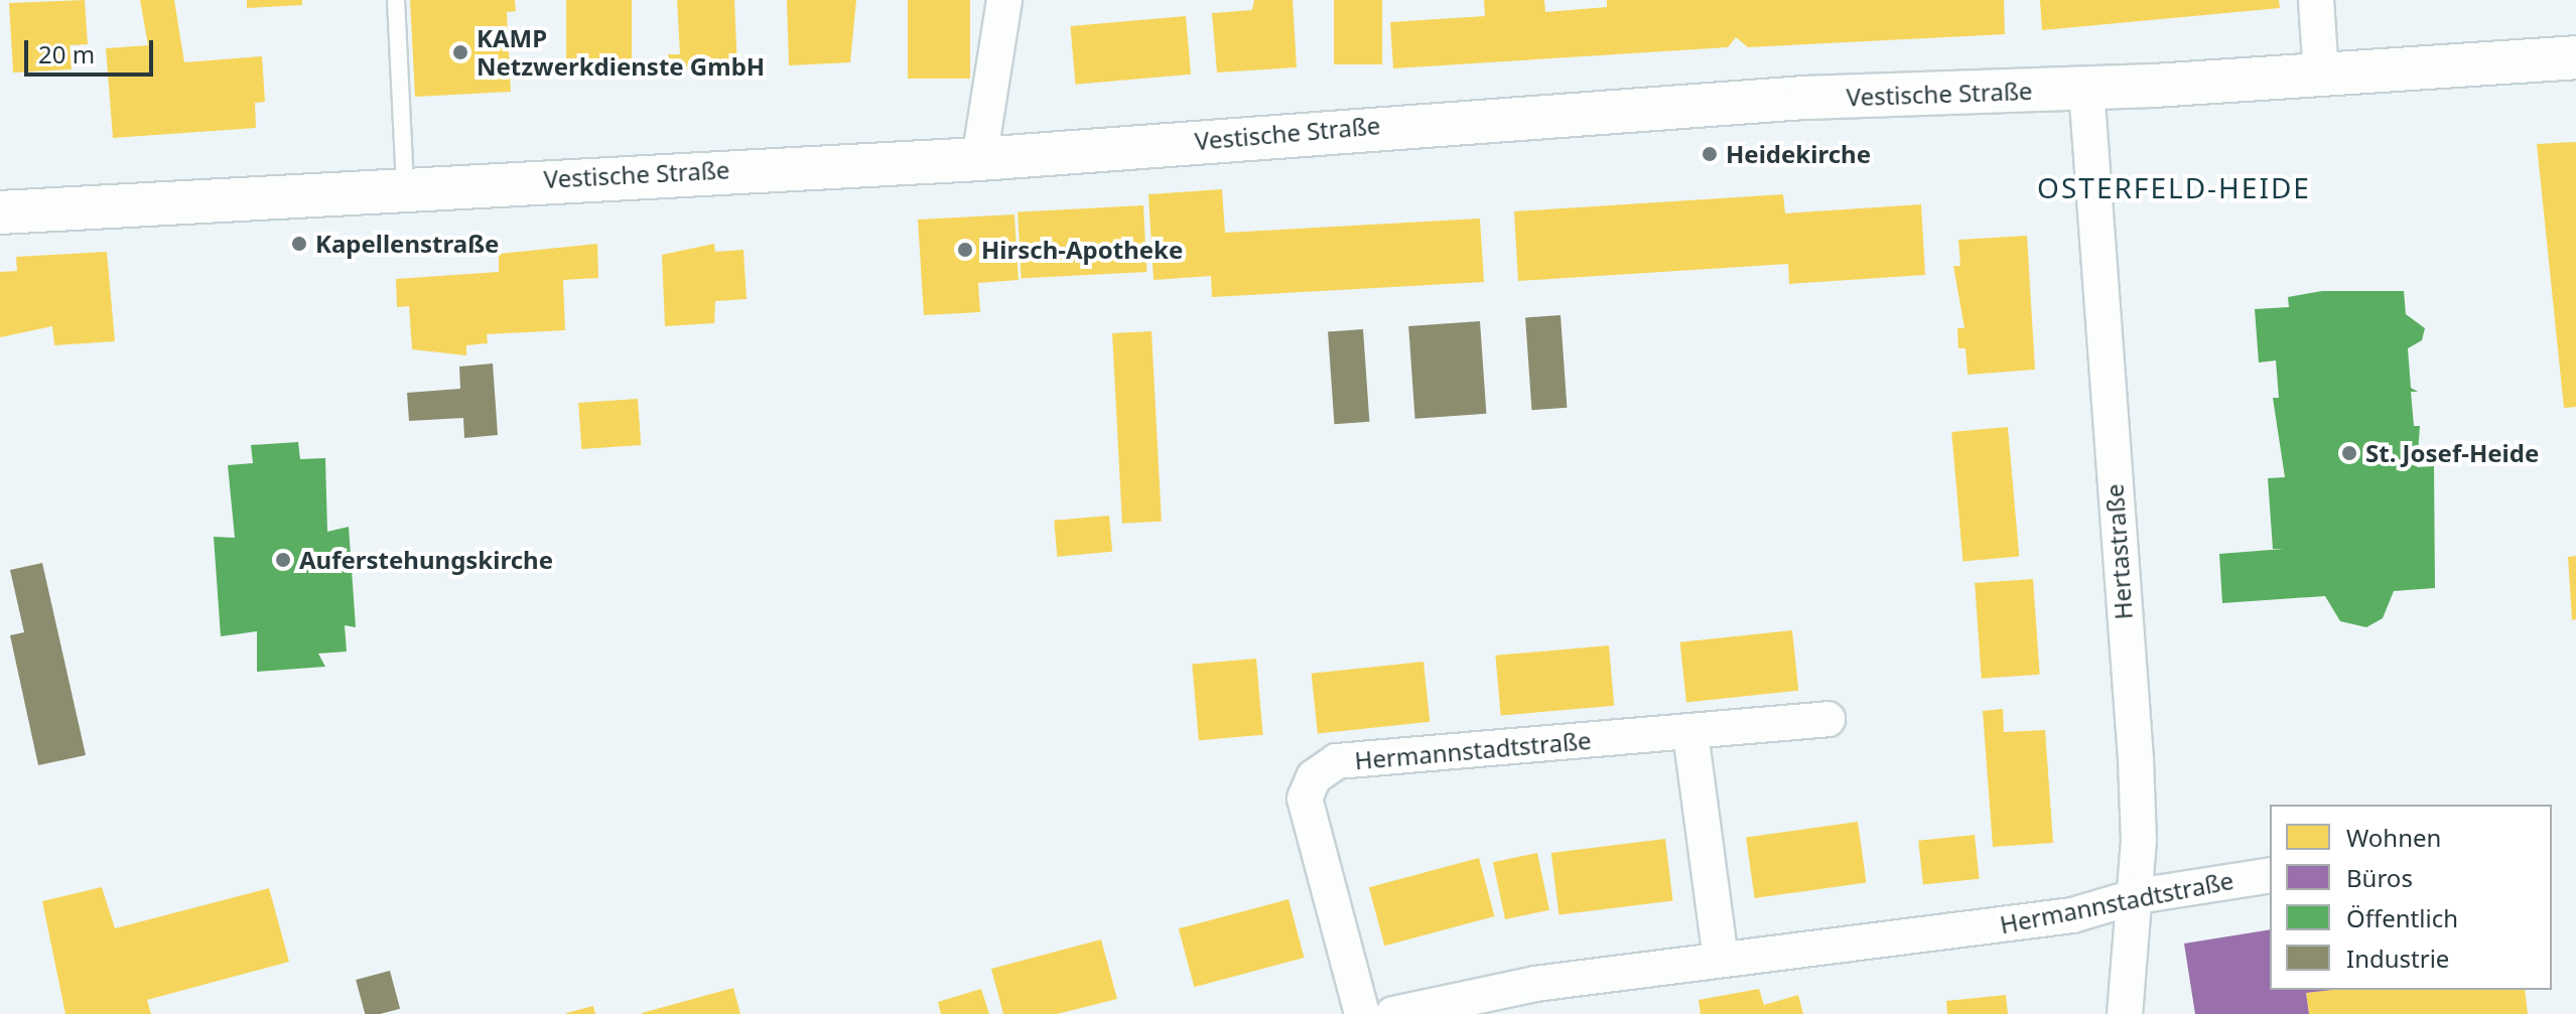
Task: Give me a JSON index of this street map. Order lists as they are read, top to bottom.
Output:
{
  "streets": {
    "street": ["Vestische Straße", "Hertastraße", "Hermannstadtstraße"]
  },
  "crossings": [
    ["Vestische Straße", "Hertastraße"],
    ["Hertastraße", "Hermannstadtstraße"]
  ],
  "districts": ["OSTERFELD-HEIDE"],
  "places": [
    "KAMP Netzwerkdienste GmbH",
    "Heidekirche",
    "Kapellenstraße",
    "Hirsch-Apotheke",
    "St. Josef-Heide",
    "Auferstehungskirche"
  ],
  "legend": [
    "Wohnen",
    "Büros",
    "Öffentlich",
    "Industrie"
  ],
  "scale_bar": "20 m"
}
